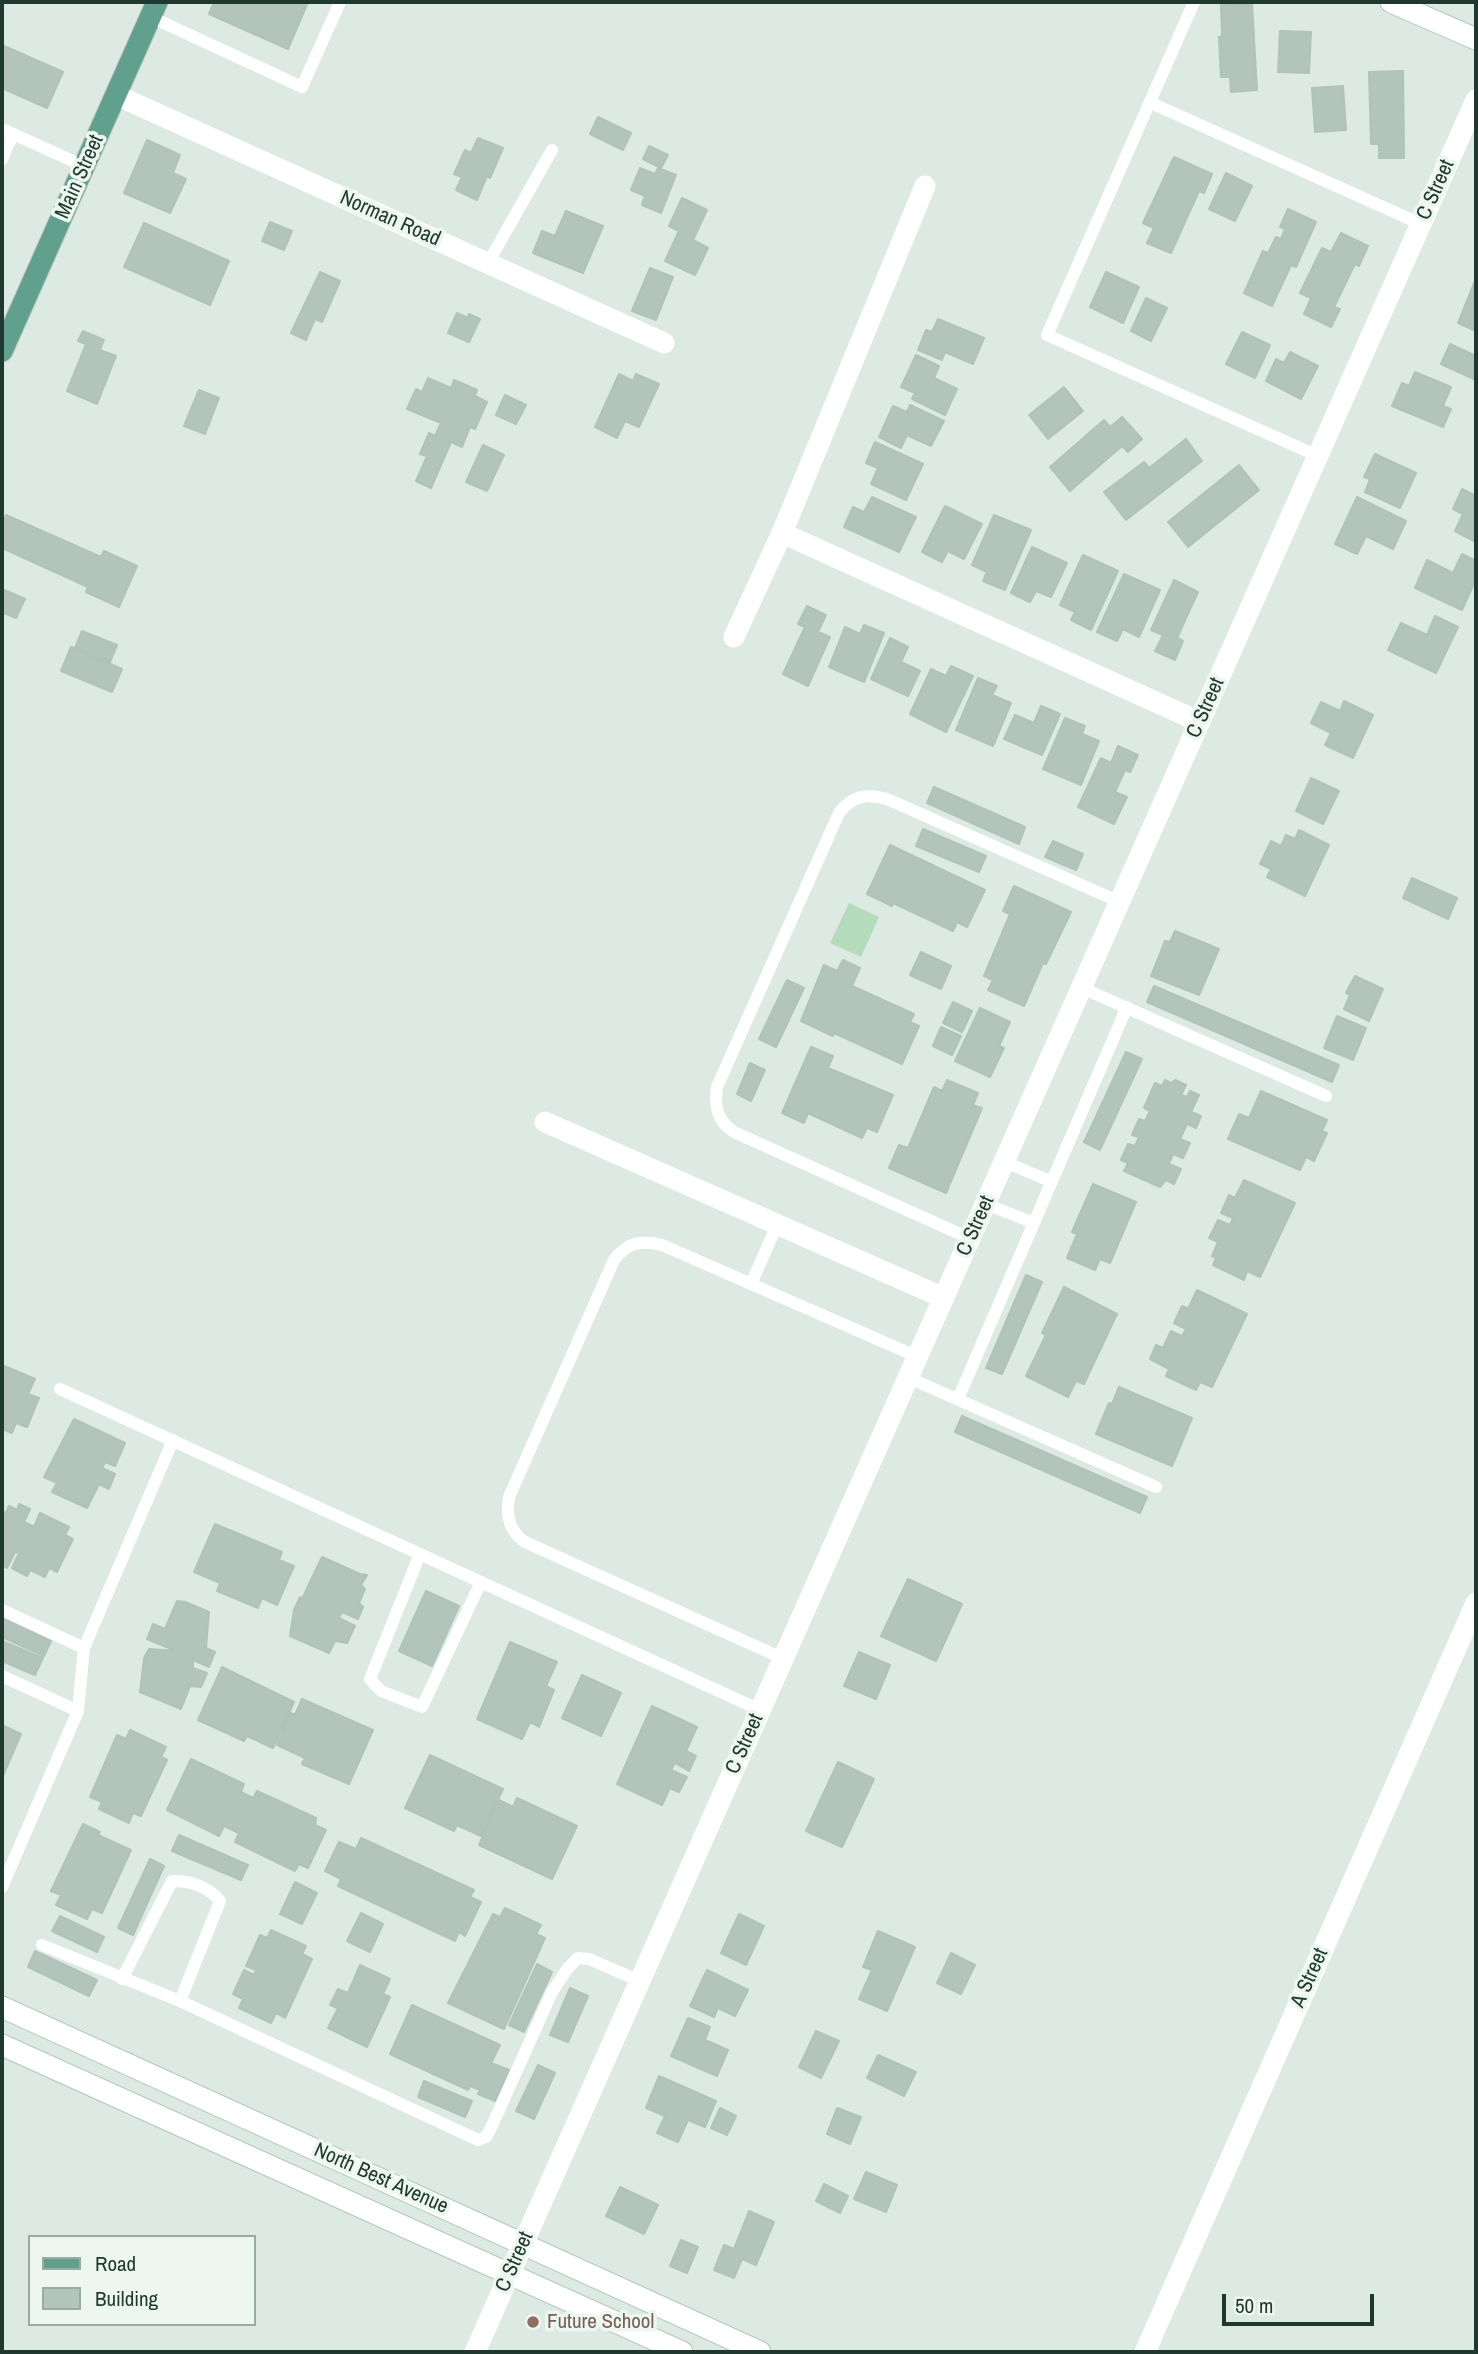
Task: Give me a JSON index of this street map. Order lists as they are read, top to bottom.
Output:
{
  "streets": {
    "main road": ["Main Street"],
    "street": [
      "C Street",
      "Norman Road",
      "A Street",
      "North Best Avenue"
    ]
  },
  "crossings": [
    ["Main Street", "Norman Road"],
    ["C Street", "North Best Avenue"]
  ],
  "places": ["Future School"],
  "legend": ["Road", "Building"],
  "scale_bar": "50 m"
}
